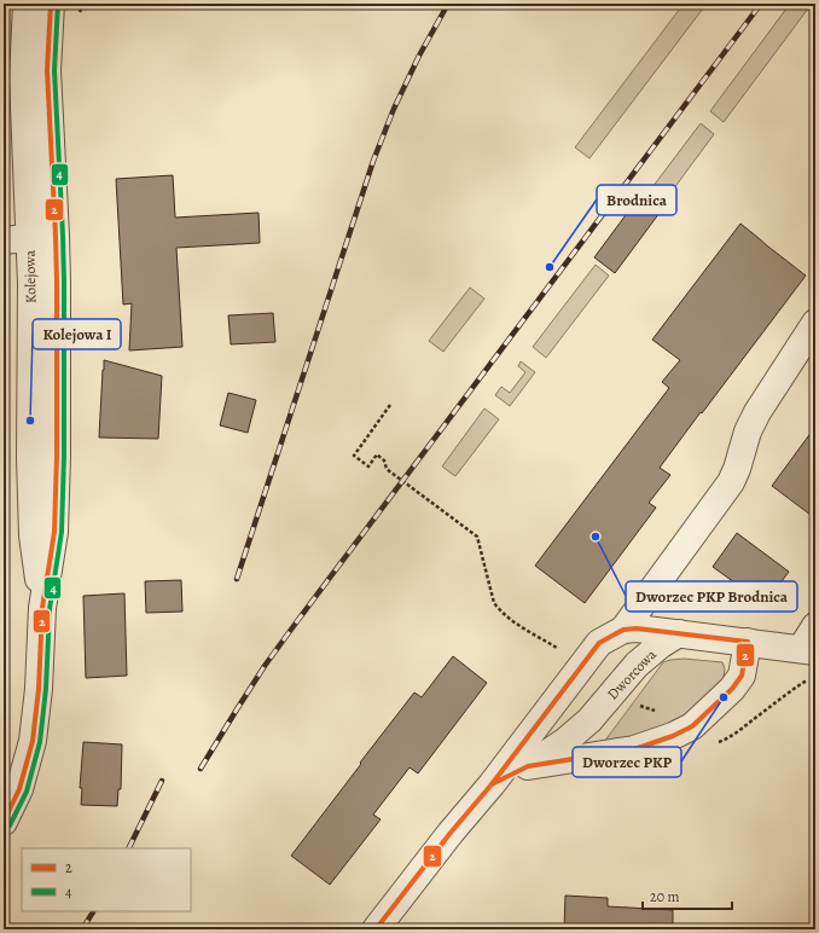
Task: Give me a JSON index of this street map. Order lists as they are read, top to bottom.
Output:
{
  "streets": {
    "street": ["Kolejowa", "Dworcowa"]
  },
  "places": [
    "Brodnica",
    "Kolejowa I",
    "Dworzec PKP Brodnica",
    "Dworzec PKP"
  ],
  "lines": ["transit line 2", "transit line 4"],
  "legend": ["2", "4"],
  "scale_bar": "20 m"
}
